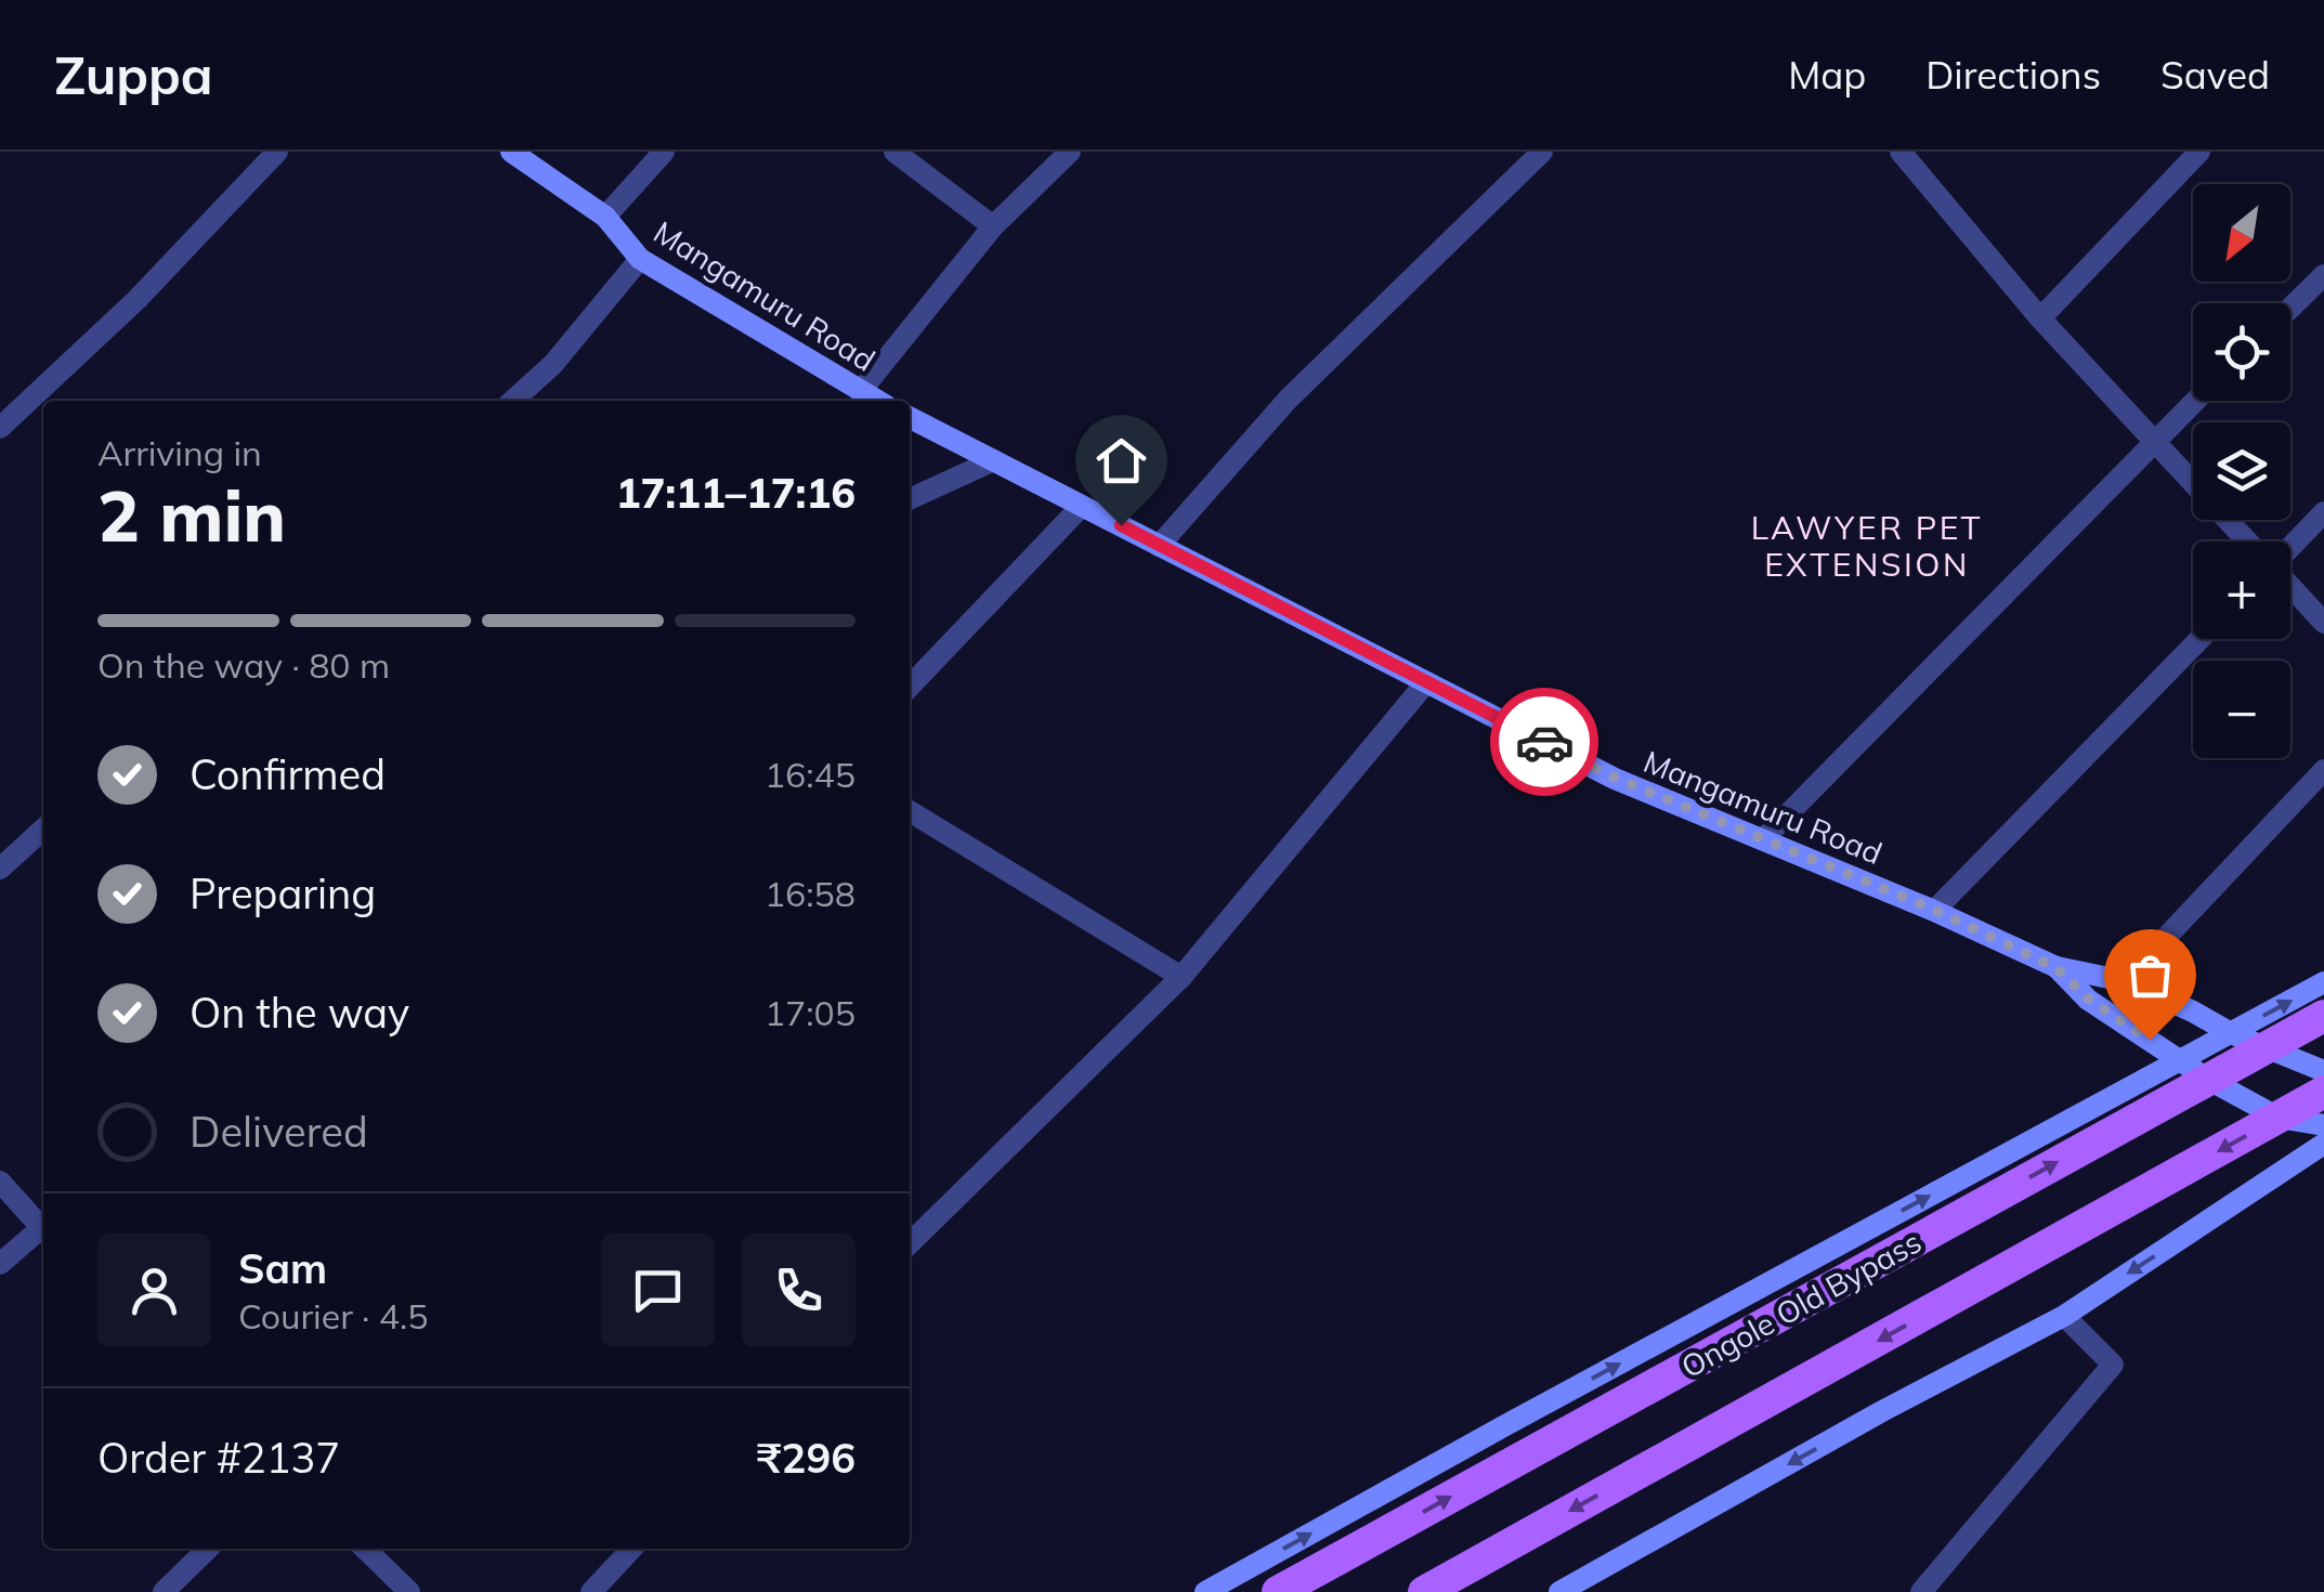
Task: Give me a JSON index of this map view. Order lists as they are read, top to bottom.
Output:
{
  "streets": {
    "main road": ["Mangamuru Road", "Ongole Old Bypass"]
  },
  "crossings": [
    ["Mangamuru Road", "Ongole Old Bypass"]
  ],
  "districts": ["LAWYER PET EXTENSION"],
  "north": "bottom left",
  "page": {
    "header": "Zuppa",
    "nav": ["Map", "Directions", "Saved"],
    "map_buttons": ["+", "−"],
    "heading": ["2 min", "Arriving in", "17:11–17:16"],
    "panel": [
      "Sam",
      "Courier · 4.5",
      "Order #2137",
      "₹296"
    ],
    "bar": "On the way · 80 m",
    "list": [
      ["Confirmed", "16:45"],
      ["Preparing", "16:58"],
      ["On the way", "17:05"],
      "Delivered"
    ]
  }
}
